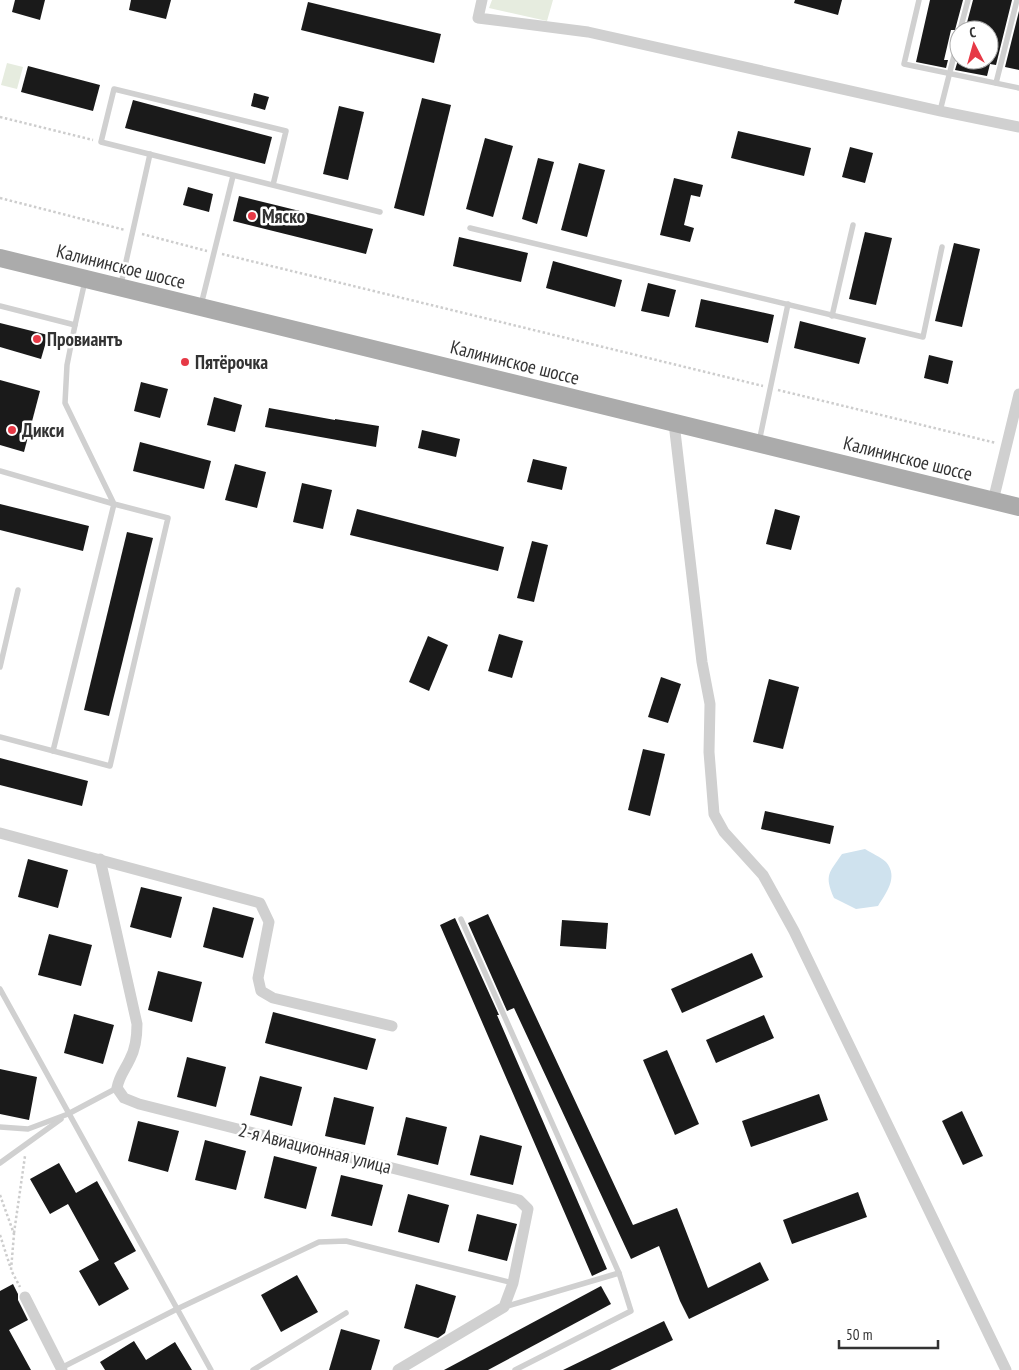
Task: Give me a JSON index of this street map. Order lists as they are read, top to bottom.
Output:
{
  "streets": {
    "main road": ["Калининское шоссе"],
    "street": ["2-я Авиационная улица"]
  },
  "places": [
    "Мяско",
    "Провиантъ",
    "Пятёрочка",
    "Дикси"
  ],
  "scale_bar": "50 m",
  "north": "top"
}
